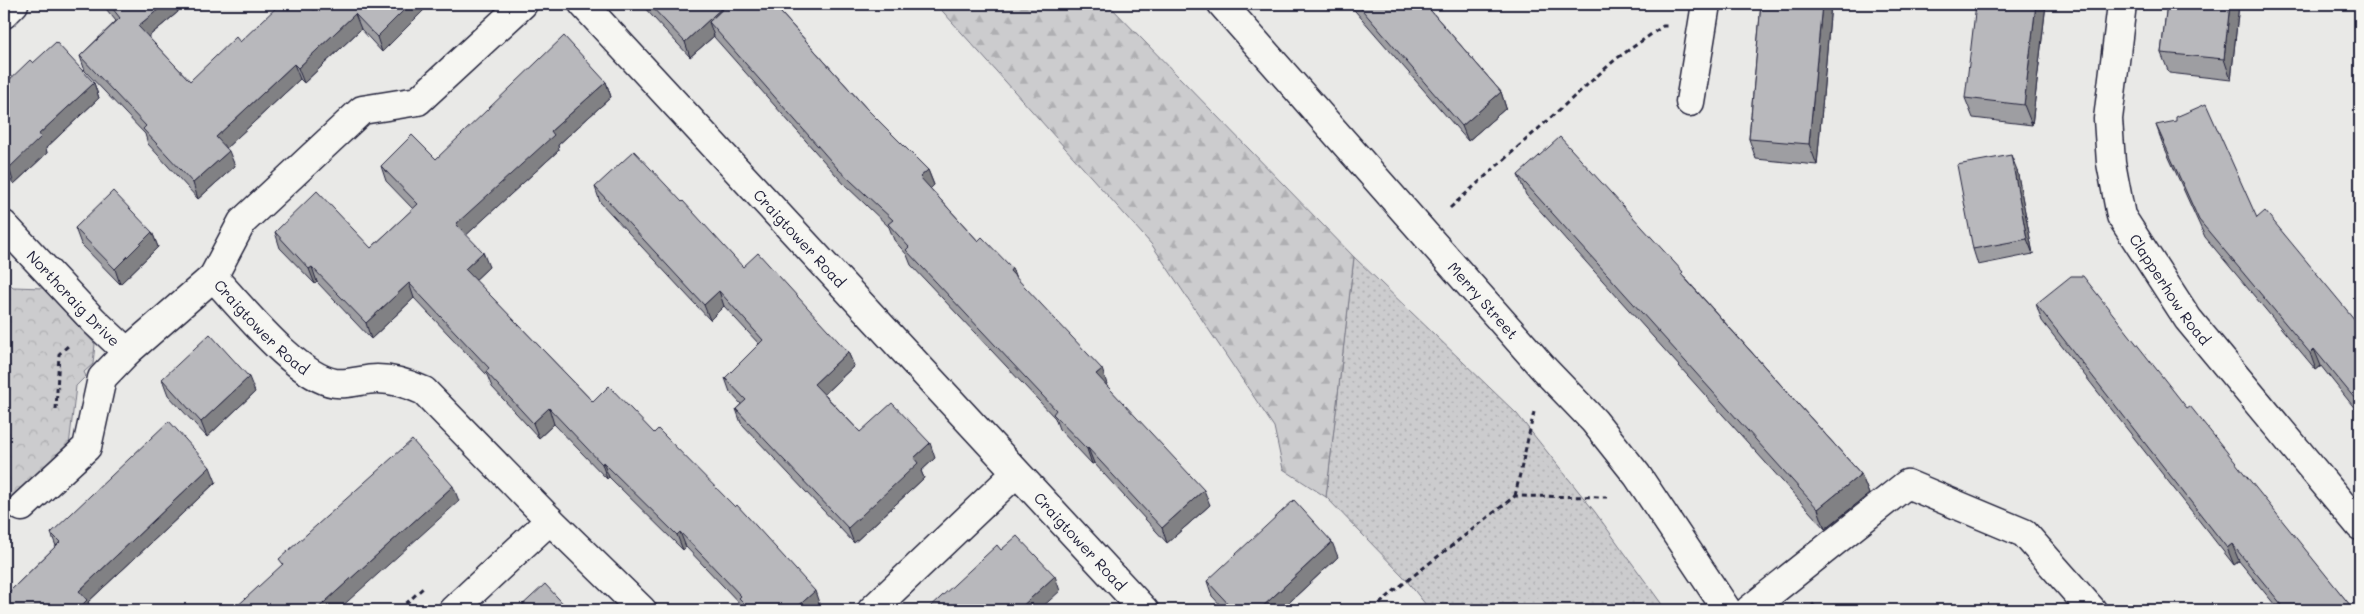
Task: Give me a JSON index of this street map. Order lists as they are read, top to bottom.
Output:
{
  "streets": {
    "street": [
      "Craigtower Road",
      "Clapperhow Road",
      "Northcraig Drive",
      "Merry Street"
    ]
  },
  "crossings": [
    ["Craigtower Road", "Northcraig Drive"]
  ]
}
